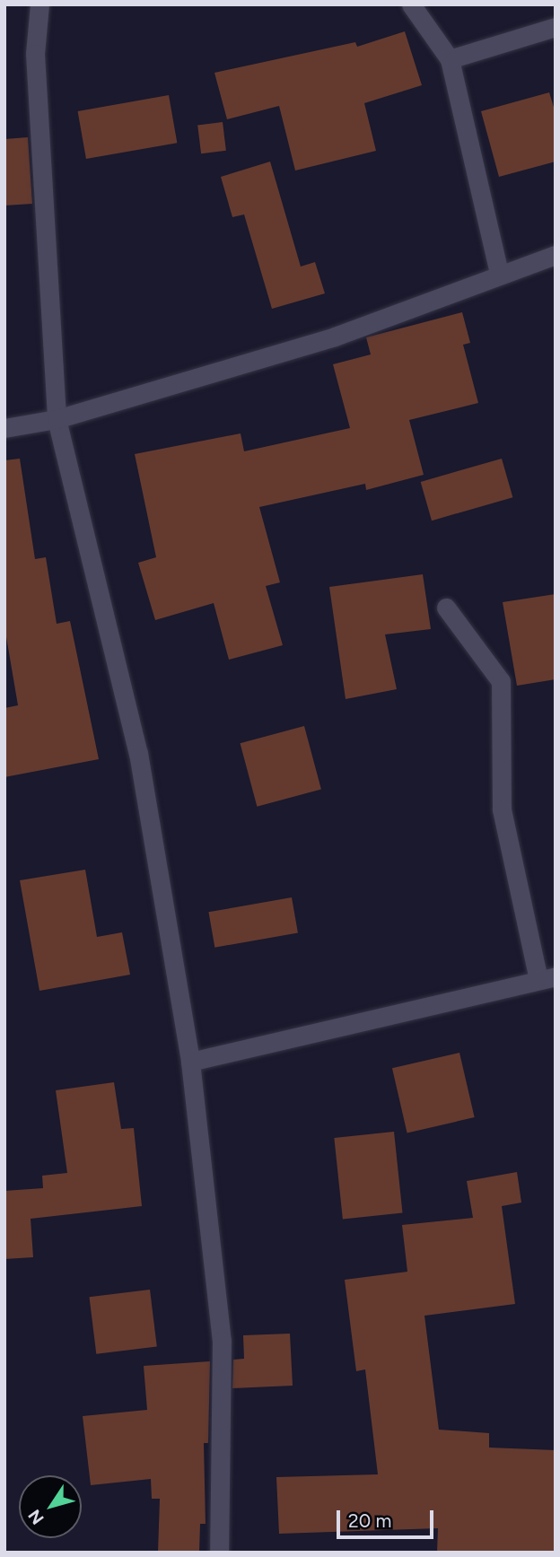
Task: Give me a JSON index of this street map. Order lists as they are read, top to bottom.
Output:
{
  "scale_bar": "20 m",
  "north": "bottom left"
}
